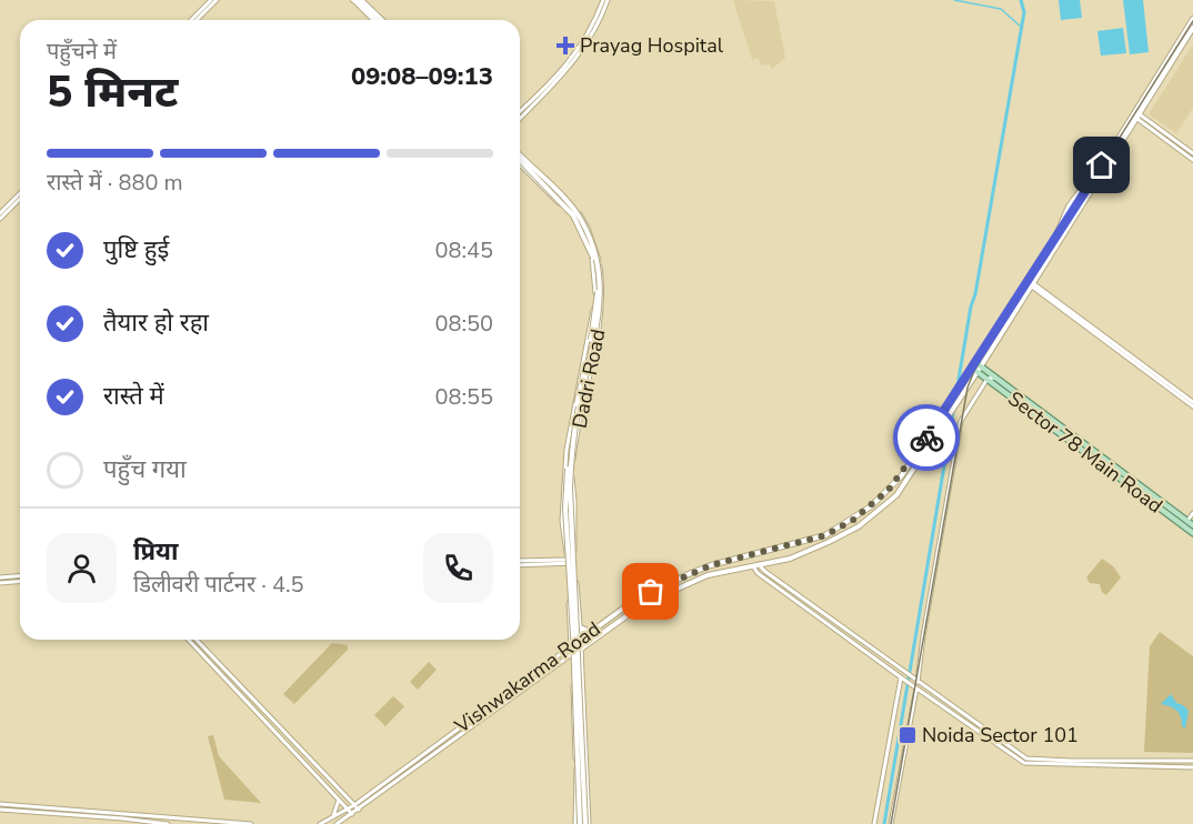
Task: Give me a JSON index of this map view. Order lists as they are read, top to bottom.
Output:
{
  "streets": {
    "main road": ["Sector 78 Main Road", "Vishwakarma Road"],
    "street": ["Dadri Road"]
  },
  "crossings": [
    ["Dadri Road", "Vishwakarma Road"],
    ["Sector 78 Main Road", "Vishwakarma Road"]
  ],
  "places": {
    "health": ["Prayag Hospital"],
    "transit": ["Noida Sector 101"]
  },
  "page": {
    "heading": ["5 मिनट", "पहुँचने में", "09:08–09:13"],
    "panel": ["प्रिया", "डिलीवरी पार्टनर · 4.5"],
    "bar": "रास्ते में · 880 m",
    "list": [
      ["पुष्टि हुई", "08:45"],
      ["तैयार हो रहा", "08:50"],
      ["रास्ते में", "08:55"],
      "पहुँच गया"
    ]
  }
}
